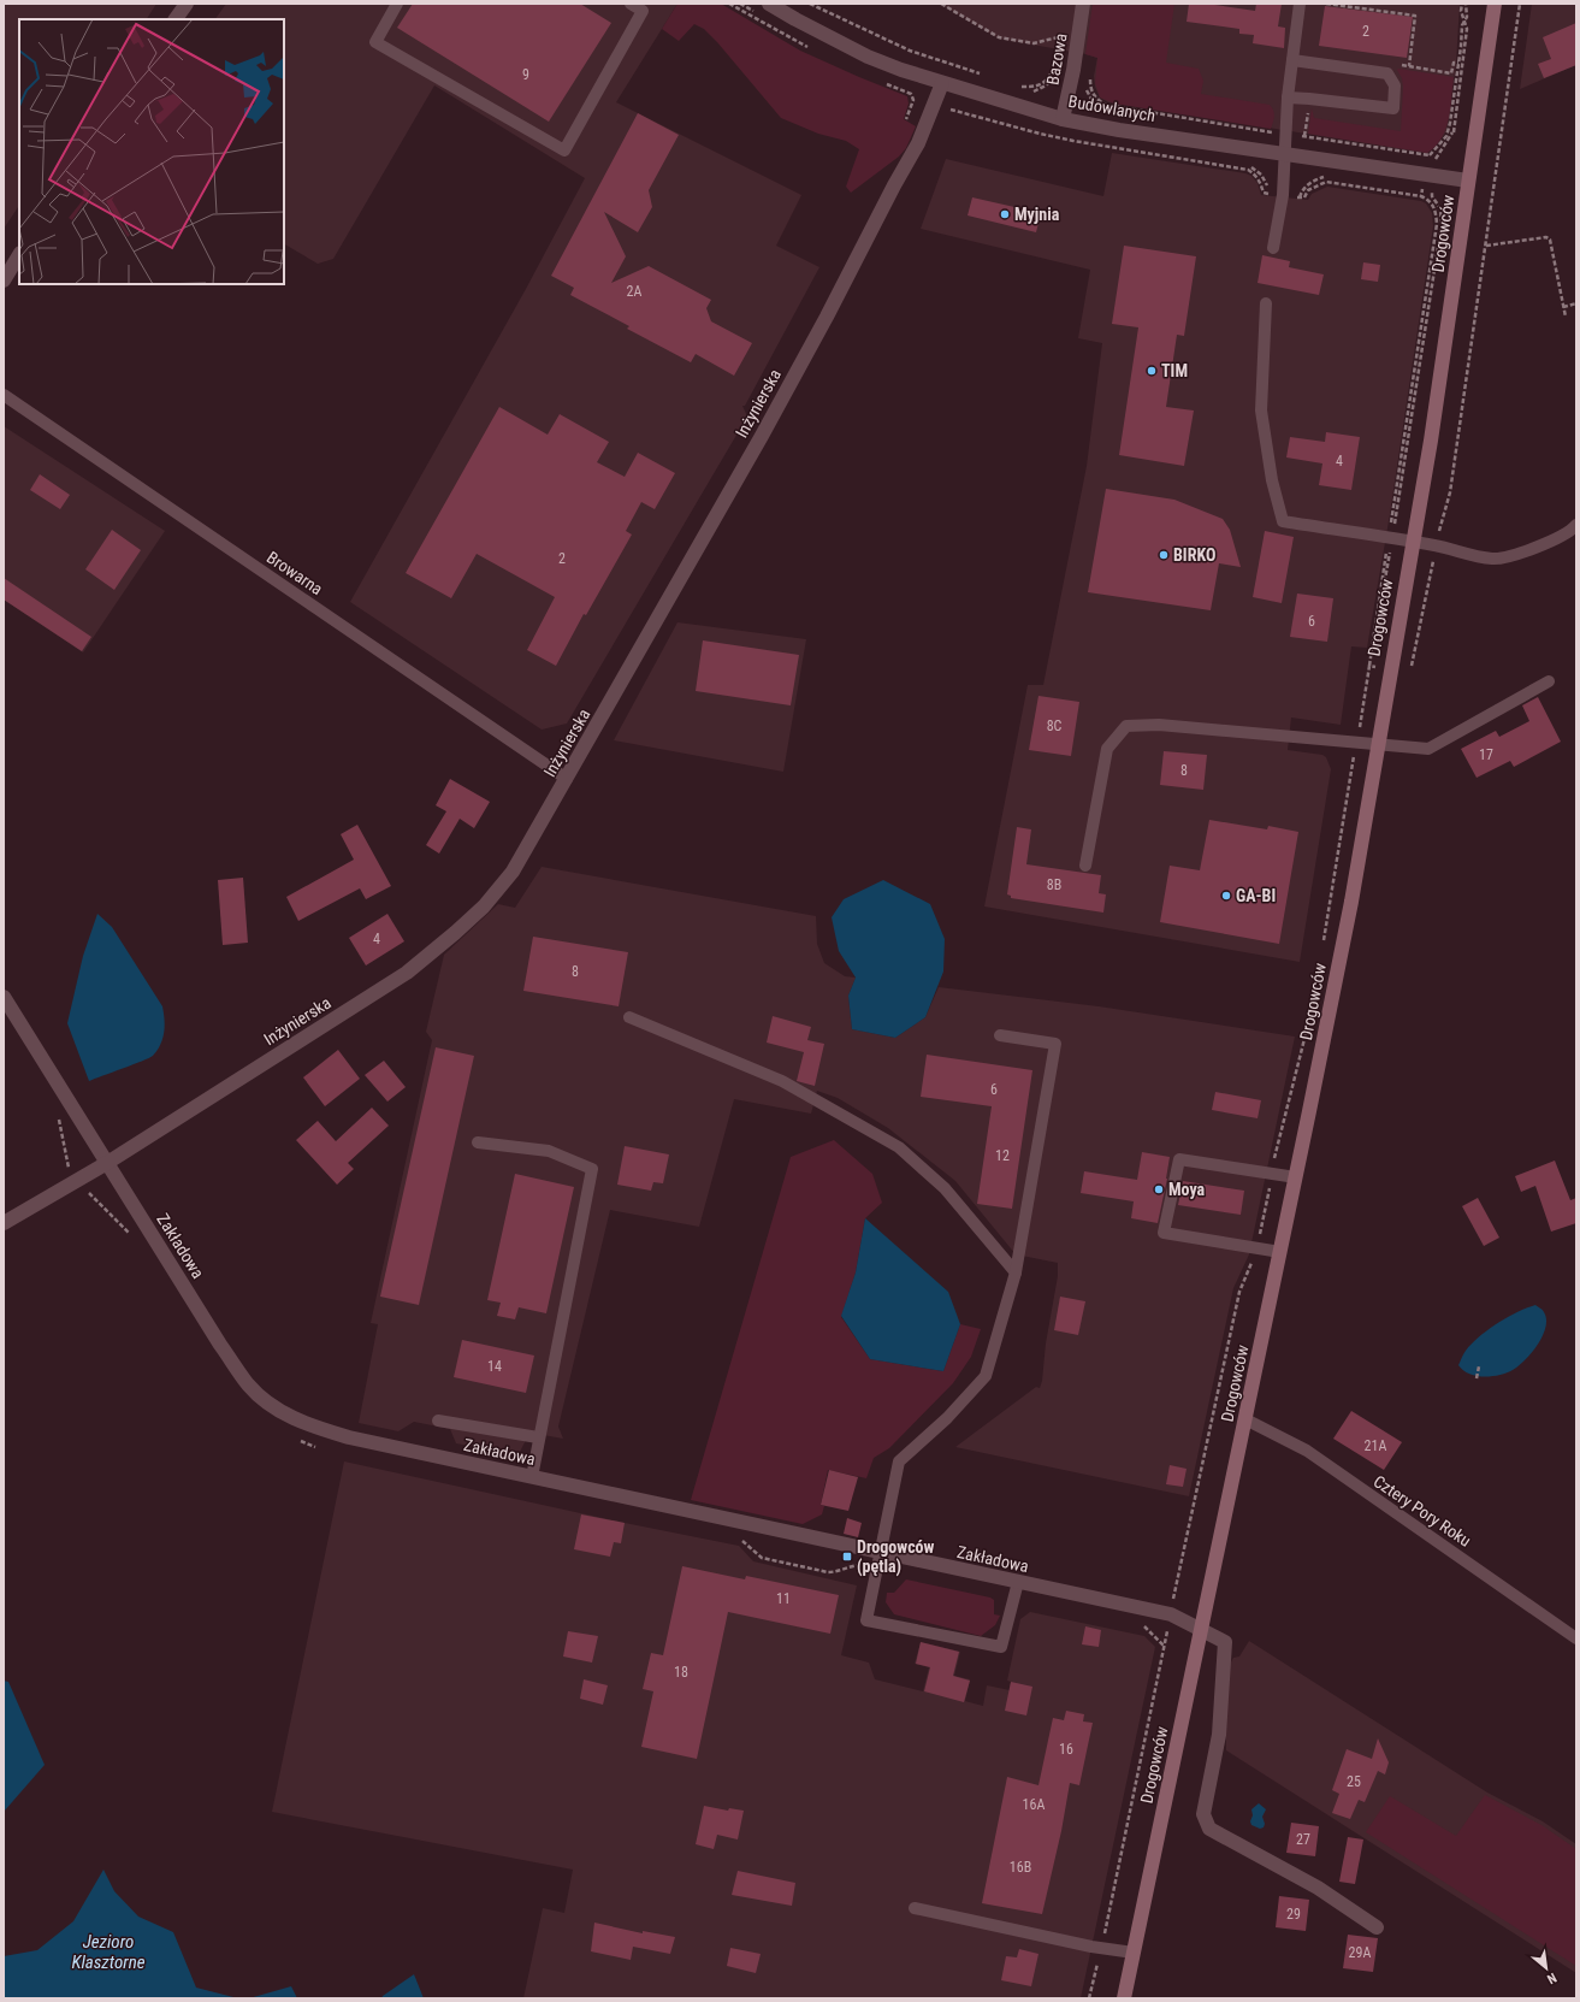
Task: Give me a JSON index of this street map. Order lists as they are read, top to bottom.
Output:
{
  "streets": {
    "main road": ["Drogowców"],
    "street": [
      "Bazowa",
      "Budowlanych",
      "Inżynierska",
      "Zakładowa"
    ],
    "lane": ["Browarna", "Cztery Pory Roku"]
  },
  "crossings": [
    ["Bazowa", "Budowlanych"],
    ["Budowlanych", "Drogowców"],
    ["Budowlanych", "Inżynierska"],
    ["Drogowców", "Zakładowa"],
    ["Drogowców", "Cztery Pory Roku"],
    ["Inżynierska", "Browarna"],
    ["Inżynierska", "Zakładowa"]
  ],
  "water": ["Jezioro Klasztorne"],
  "places": {
    "other": [
      "Myjnia",
      "TIM",
      "BIRKO",
      "GA-BI",
      "Moya"
    ],
    "transit": ["Drogowców (pętla)"]
  },
  "house_numbers": [
    "2",
    "9",
    "2A",
    "4",
    "2",
    "6",
    "8C",
    "17",
    "8",
    "8B",
    "4",
    "8",
    "6",
    "12",
    "14",
    "21A",
    "11",
    "18",
    "16",
    "25",
    "16A",
    "27",
    "16B",
    "29",
    "29A"
  ],
  "north": "bottom right"
}
